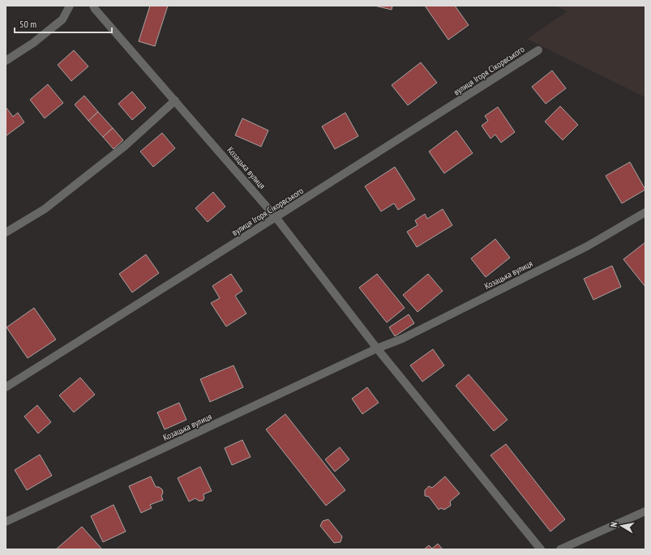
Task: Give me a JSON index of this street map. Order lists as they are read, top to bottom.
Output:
{
  "streets": {
    "street": ["вулиця Ігоря Сікорвського", "Козацька вулиця"]
  },
  "crossings": [
    ["вулиця Ігоря Сікорвського", "Козацька вулиця"]
  ],
  "scale_bar": "50 m",
  "north": "left"
}
